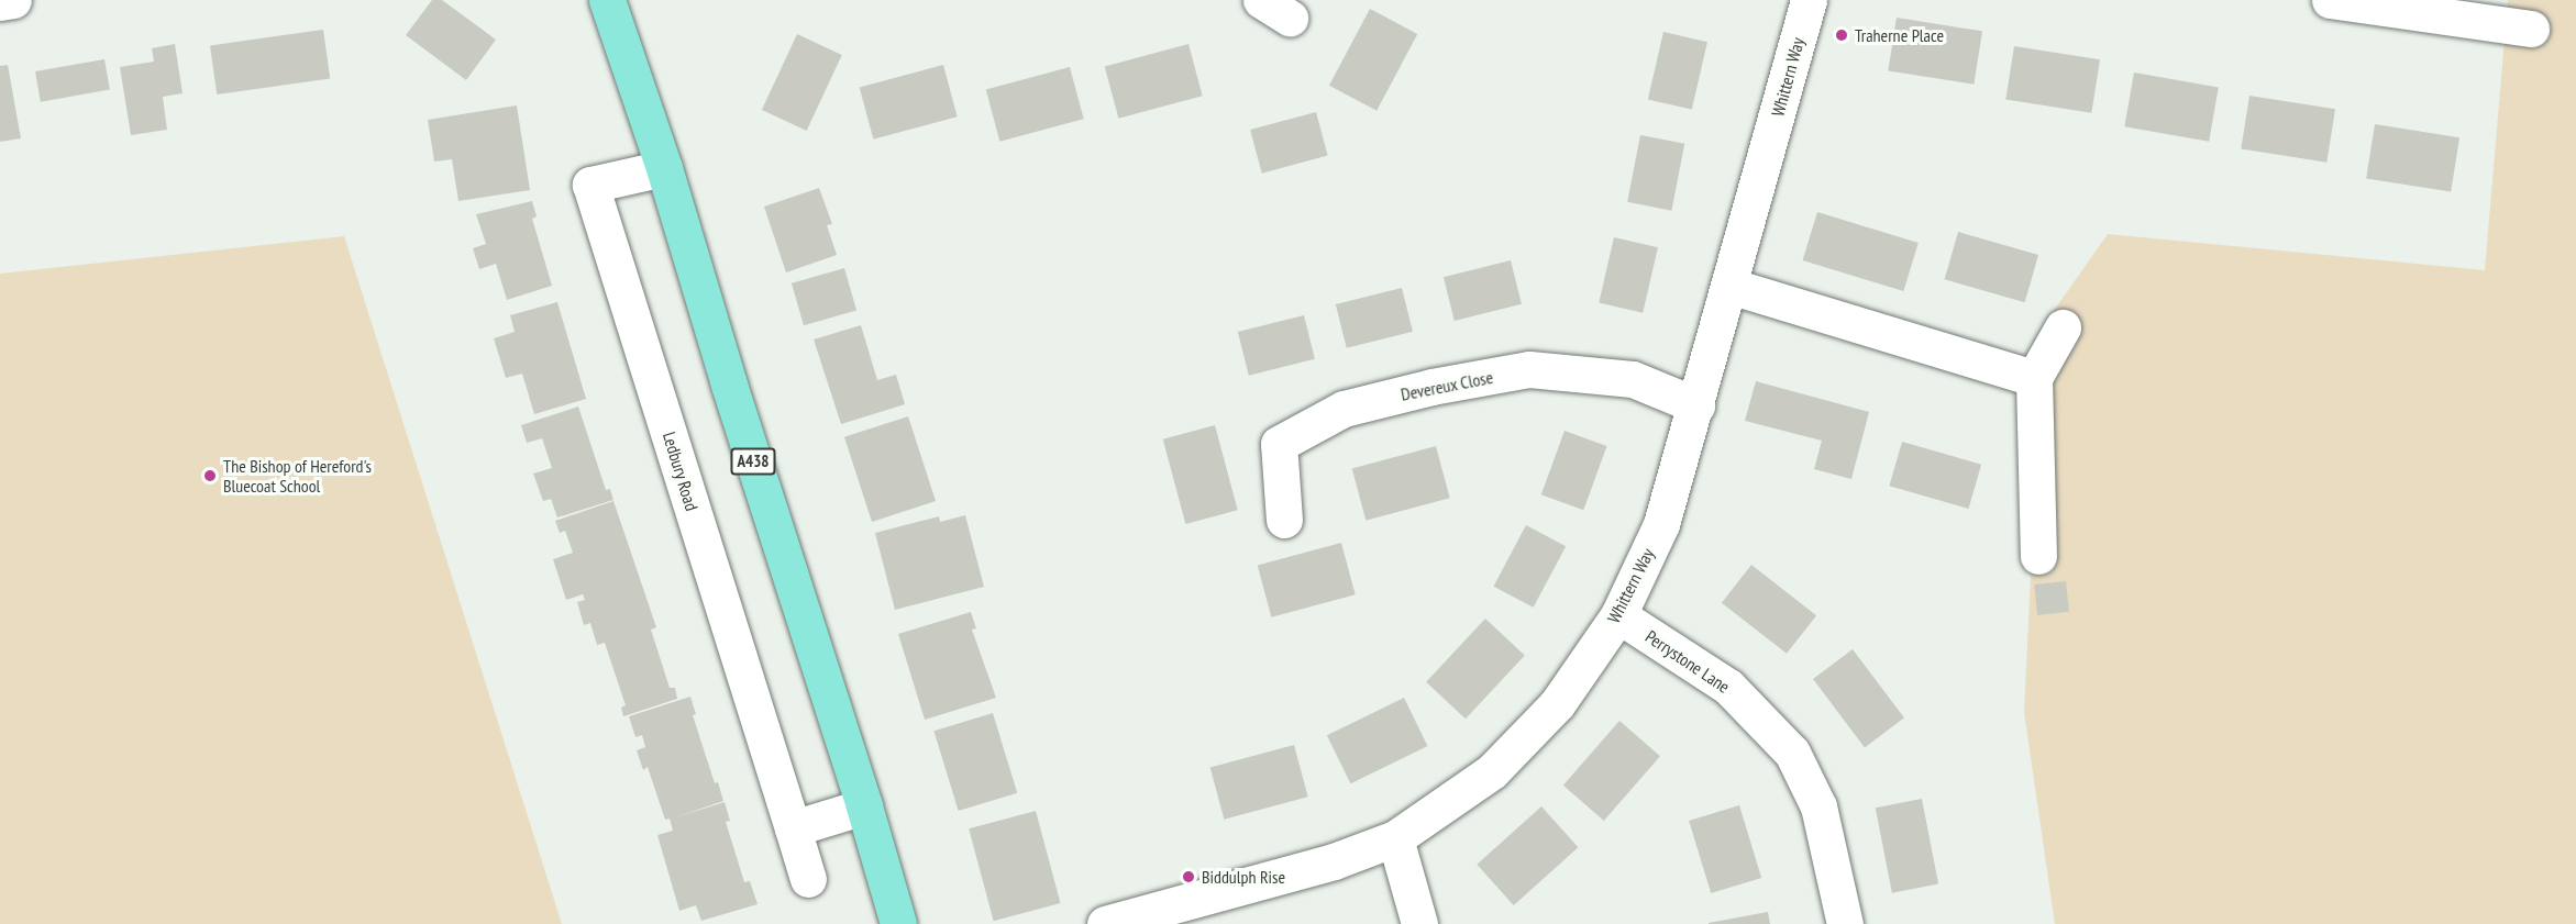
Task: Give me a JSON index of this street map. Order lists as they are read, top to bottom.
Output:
{
  "streets": {
    "highway": ["A438"],
    "street": [
      "Whittern Way",
      "Devereux Close",
      "Ledbury Road",
      "Perrystone Lane"
    ]
  },
  "crossings": [
    ["Whittern Way", "Devereux Close"],
    ["Whittern Way", "Perrystone Lane"],
    ["A438", "Ledbury Road"]
  ],
  "places": ["Traherne Place", "The Bishop of Hereford's Bluecoat School", "Biddulph Rise"]
}
